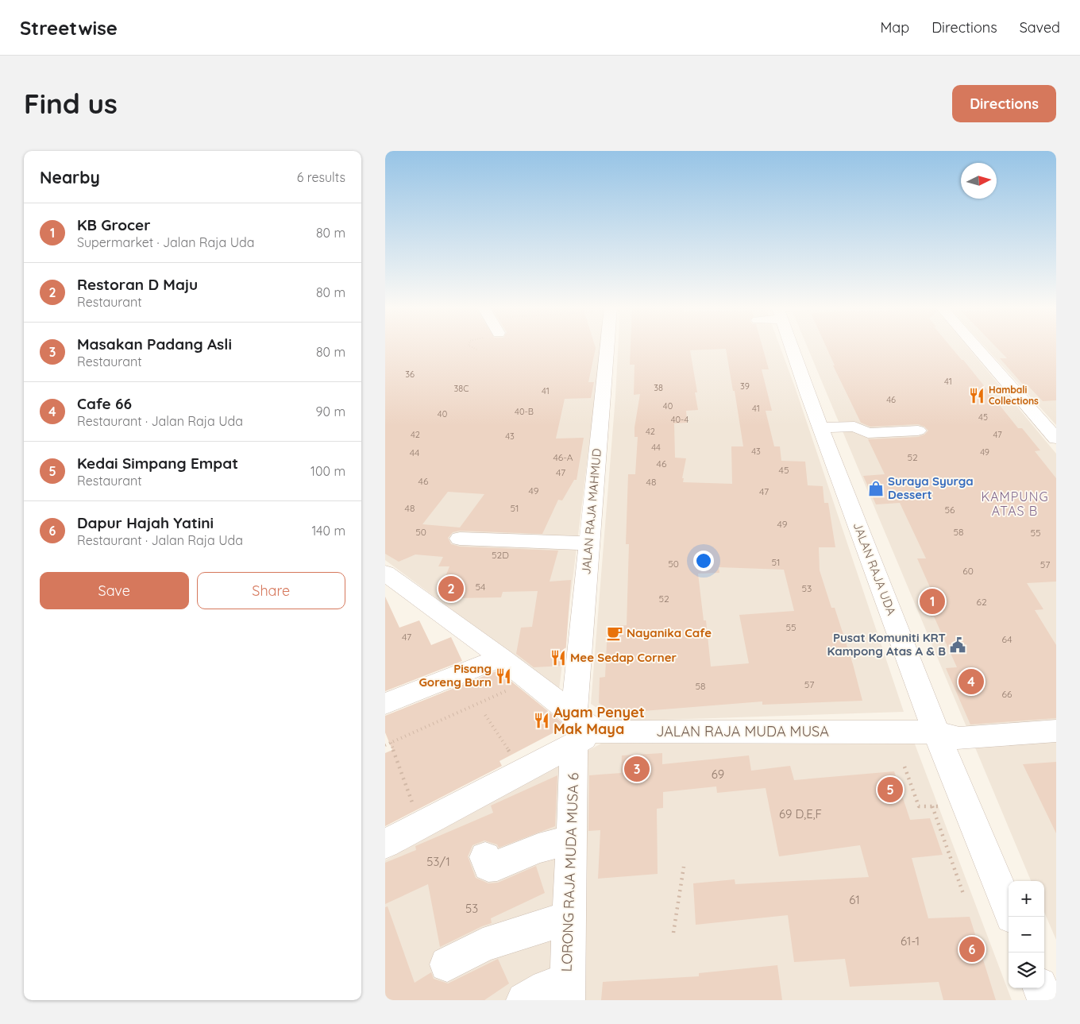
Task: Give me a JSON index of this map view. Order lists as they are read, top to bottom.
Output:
{
  "streets": {
    "street": [
      "JALAN RAJA MAHMUD",
      "JALAN RAJA UDA",
      "JALAN RAJA MUDA MUSA",
      "LORONG RAJA MUDA MUSA 6"
    ]
  },
  "crossings": [
    ["JALAN RAJA MAHMUD", "JALAN RAJA MUDA MUSA"],
    ["JALAN RAJA MAHMUD", "LORONG RAJA MUDA MUSA 6"],
    ["JALAN RAJA UDA", "JALAN RAJA MUDA MUSA"],
    ["JALAN RAJA MUDA MUSA", "LORONG RAJA MUDA MUSA 6"]
  ],
  "districts": ["KAMPUNG ATAS B"],
  "places": {
    "restaurant": [
      "Hambali Collections",
      "Mee Sedap Corner",
      "Pisang Goreng Burn",
      "Ayam Penyet Mak Maya"
    ],
    "shop": ["Suraya Syurga Dessert"],
    "cafe": ["Nayanika Cafe"],
    "public building": ["Pusat Komuniti KRT Kampong Atas A & B"]
  },
  "house_numbers": [
    "36",
    "41",
    "39",
    "38",
    "38C",
    "41",
    "46",
    "40",
    "41",
    "40-B",
    "40",
    "45",
    "40-4",
    "42",
    "42",
    "47",
    "43",
    "44",
    "43",
    "49",
    "44",
    "46-A",
    "52",
    "46",
    "45",
    "47",
    "46",
    "48",
    "49",
    "47",
    "48",
    "51",
    "56",
    "49",
    "50",
    "58",
    "55",
    "52D",
    "51",
    "50",
    "57",
    "60",
    "54",
    "53",
    "52",
    "62",
    "55",
    "47",
    "64",
    "57",
    "58",
    "66",
    "69",
    "69 D,E,F",
    "53/1",
    "61",
    "53",
    "61-1"
  ],
  "north": "right",
  "page": {
    "header": "Streetwise",
    "nav": ["Map", "Directions", "Saved"],
    "buttons": [
      "Directions",
      ["Save", "Share"]
    ],
    "title": "Find us",
    "heading": ["Nearby", "6 results"],
    "list": [
      {
        "mark": "1",
        "name": "KB Grocer",
        "note": "Supermarket · Jalan Raja Uda",
        "value": "80 m"
      },
      {
        "mark": "2",
        "name": "Restoran D Maju",
        "note": "Restaurant",
        "value": "80 m"
      },
      {
        "mark": "3",
        "name": "Masakan Padang Asli",
        "note": "Restaurant",
        "value": "80 m"
      },
      {
        "mark": "4",
        "name": "Cafe 66",
        "note": "Restaurant · Jalan Raja Uda",
        "value": "90 m"
      },
      {
        "mark": "5",
        "name": "Kedai Simpang Empat",
        "note": "Restaurant",
        "value": "100 m"
      },
      {
        "mark": "6",
        "name": "Dapur Hajah Yatini",
        "note": "Restaurant · Jalan Raja Uda",
        "value": "140 m"
      }
    ],
    "pins": [
      "2",
      "1",
      "4",
      "3",
      "5",
      "6"
    ],
    "map_buttons": ["+", "−"]
  }
}
